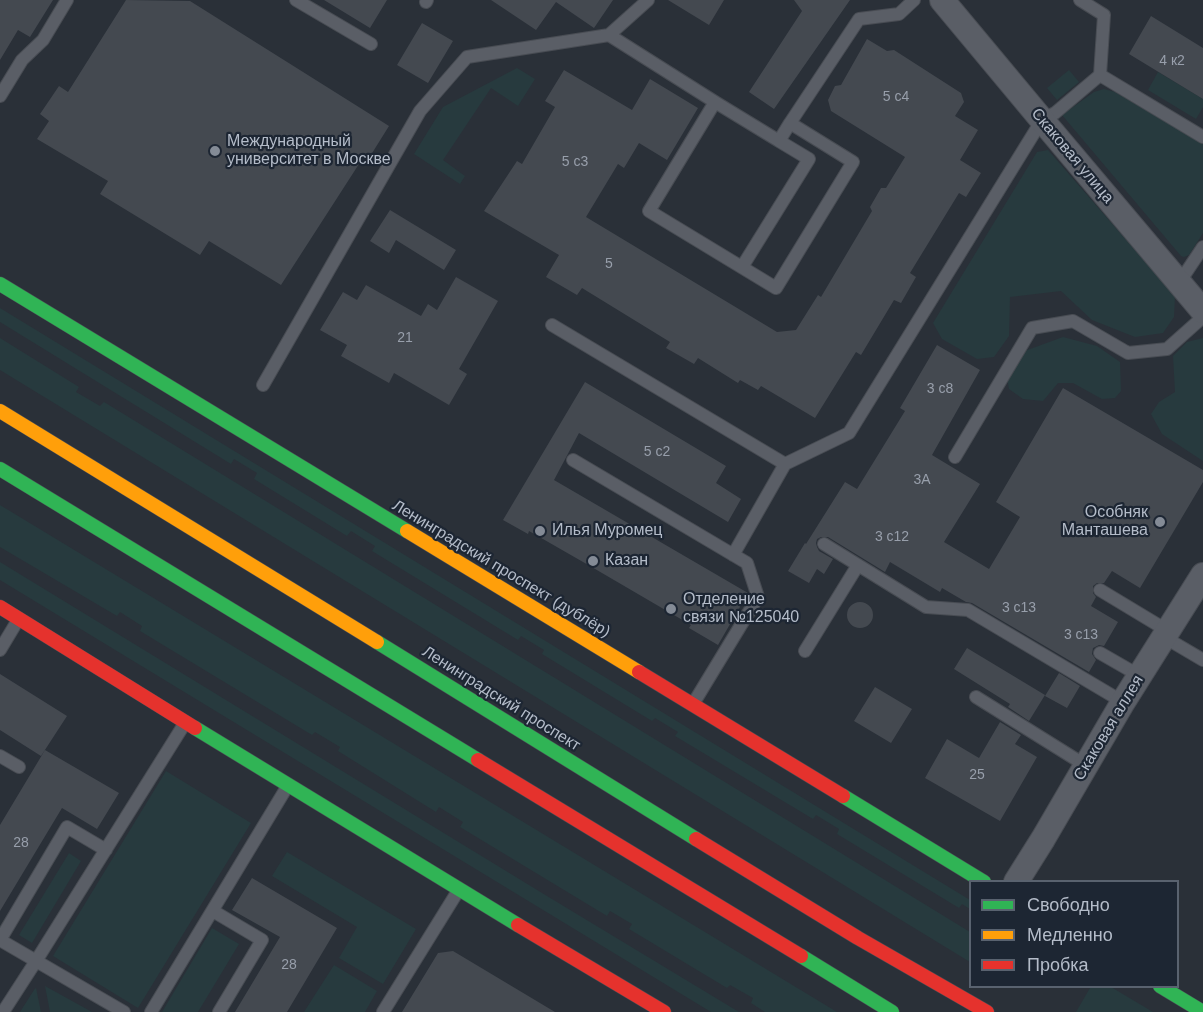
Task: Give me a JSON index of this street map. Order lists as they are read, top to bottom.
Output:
{
  "streets": {
    "main road": ["Ленинградский проспект (дублёр)", "Ленинградский проспект"],
    "street": ["Скаковая улица", "Скаковая аллея"]
  },
  "places": [
    "Международный университет в Москве",
    "Особняк Манташева",
    "Илья Муромец",
    "Казан",
    "Отделение связи №125040"
  ],
  "house_numbers": [
    "4 к2",
    "5 с4",
    "5 с3",
    "5",
    "21",
    "3 с8",
    "5 с2",
    "3A",
    "3 с12",
    "3 с13",
    "3 с13",
    "25",
    "28",
    "28"
  ],
  "legend": ["Свободно", "Медленно", "Пробка"]
}
